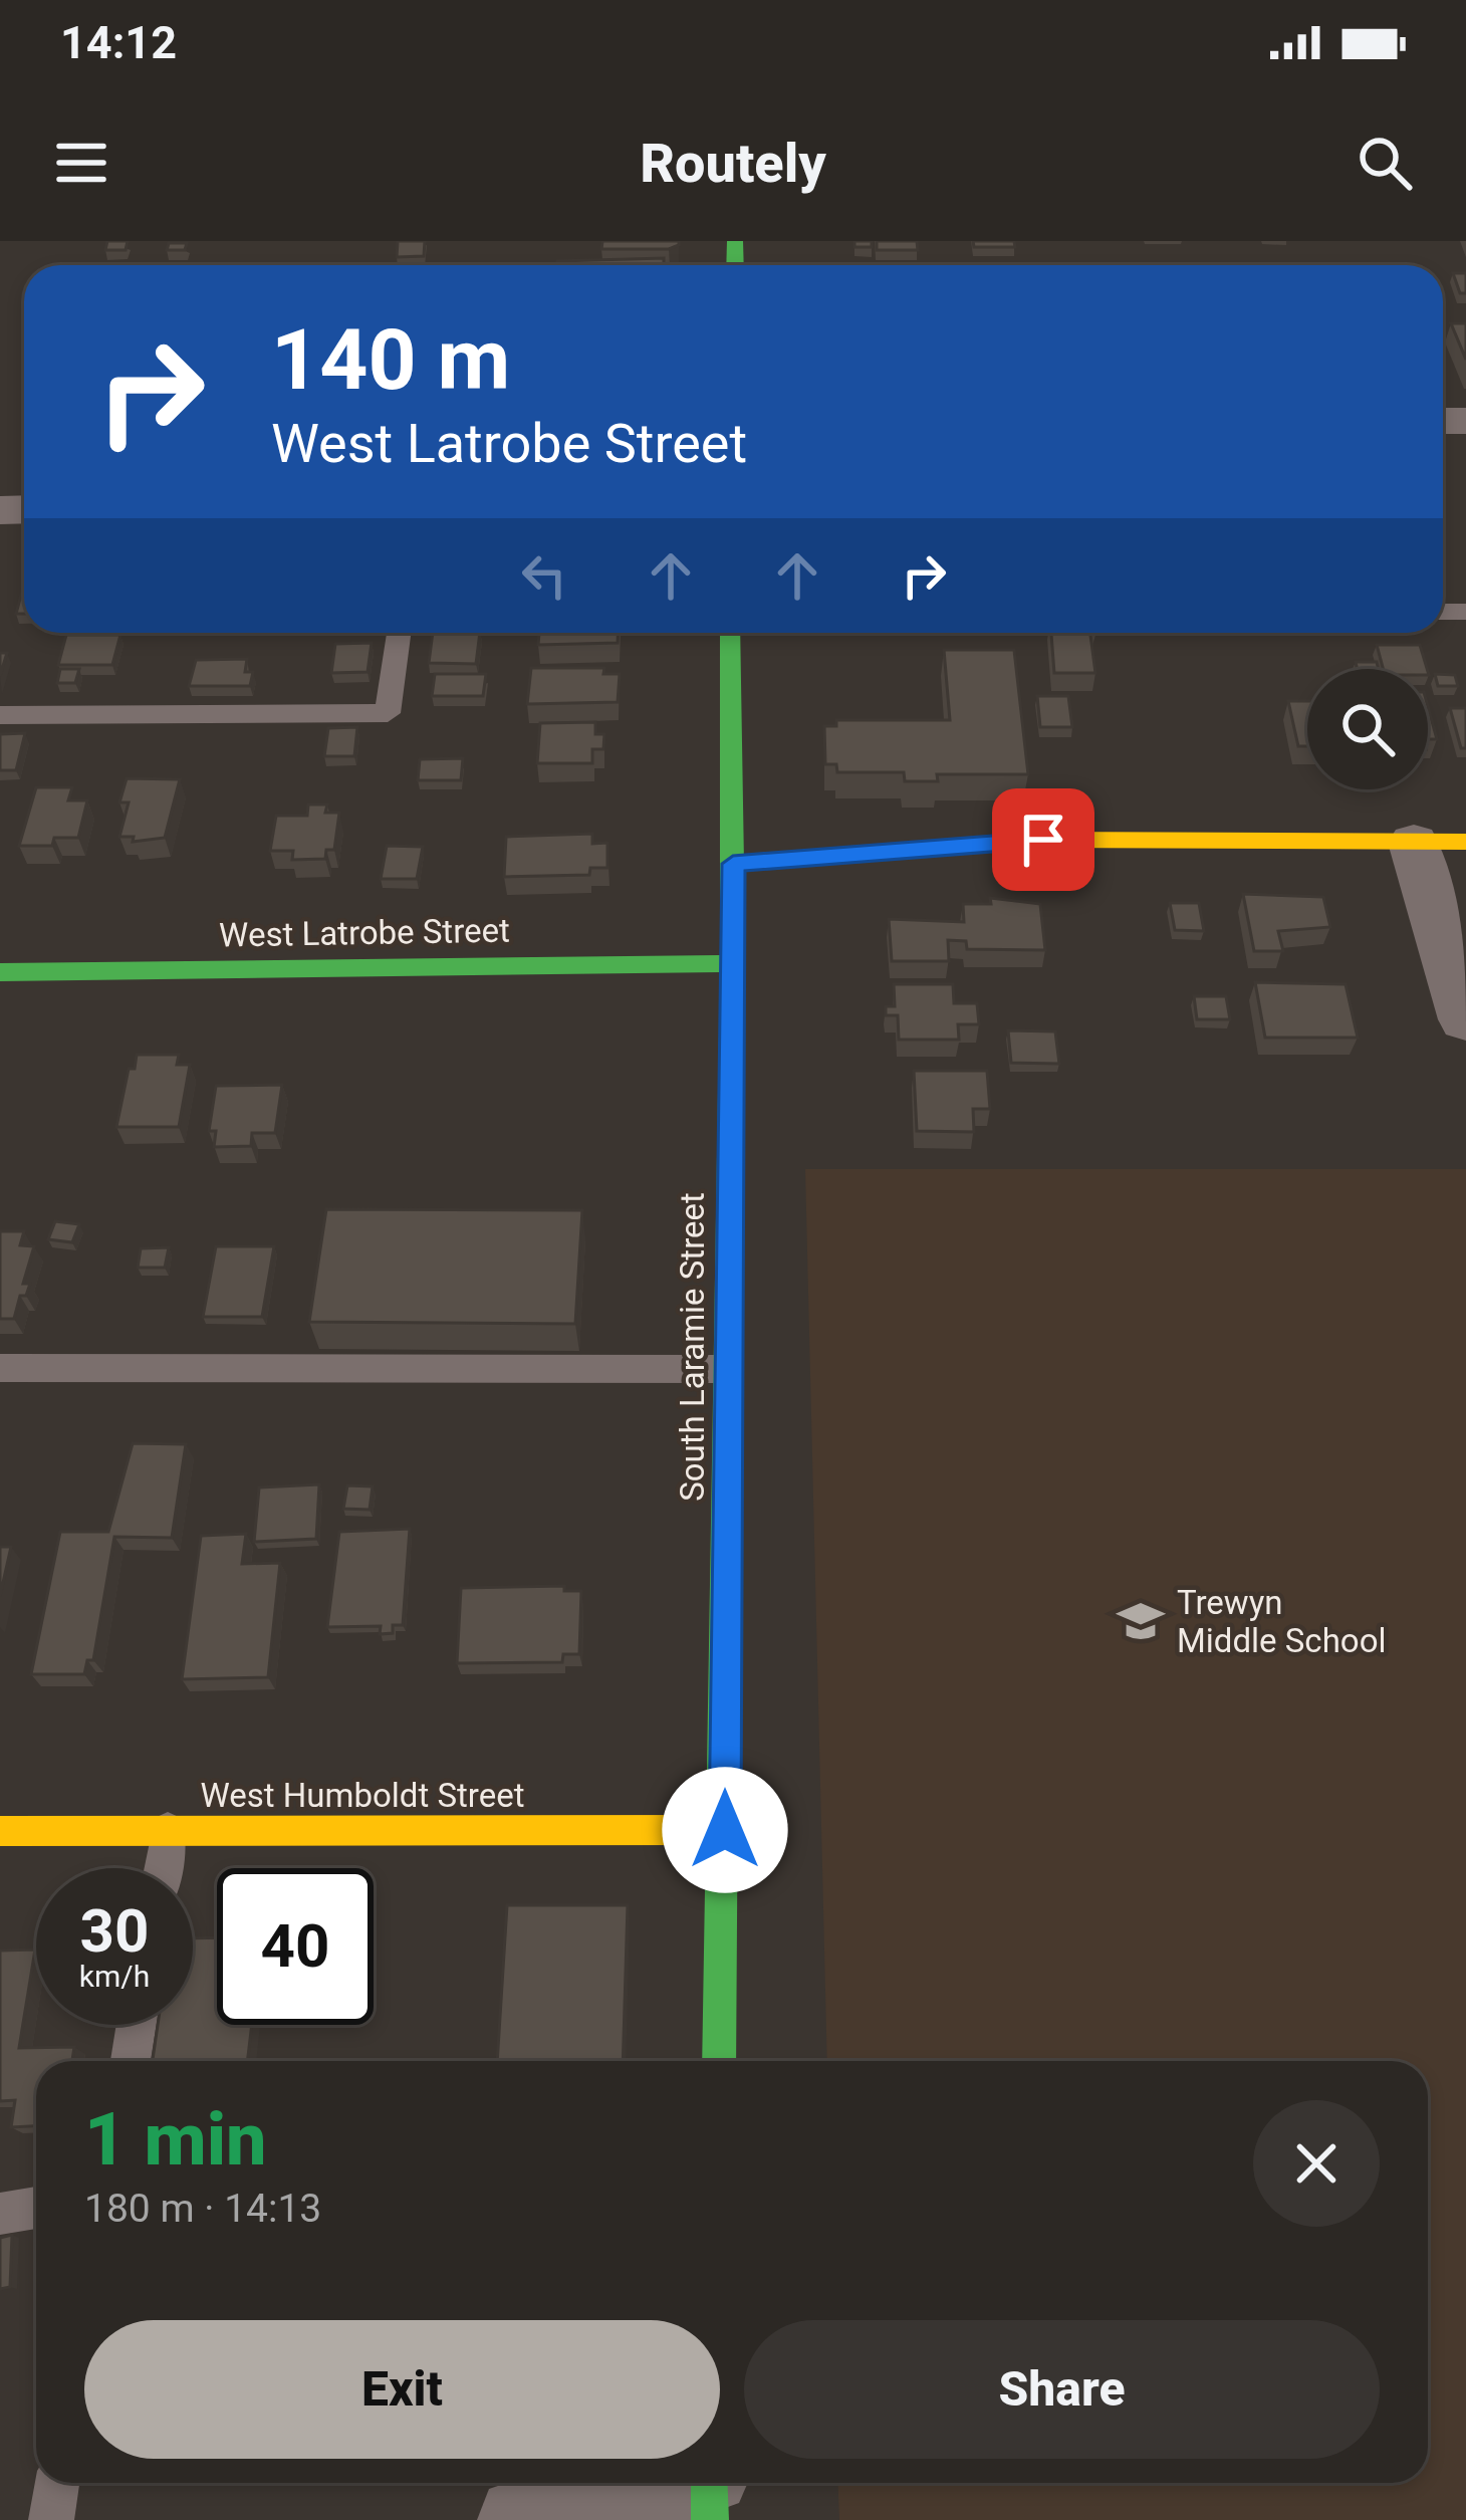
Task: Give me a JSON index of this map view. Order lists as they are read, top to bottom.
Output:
{
  "streets": {
    "street": ["West Latrobe Street", "South Laramie Street", "West Humboldt Street"]
  },
  "crossings": [
    ["West Latrobe Street", "South Laramie Street"],
    ["South Laramie Street", "West Humboldt Street"]
  ],
  "places": {
    "school or university": ["Trewyn Middle School"]
  },
  "page": {
    "status": "14:12",
    "header": "Routely",
    "turn": ["140 m", "West Latrobe Street"],
    "speed": "30 km/h",
    "limit": "40",
    "heading": ["1 min", "180 m · 14:13"],
    "buttons": ["Exit", "Share"]
  }
}
